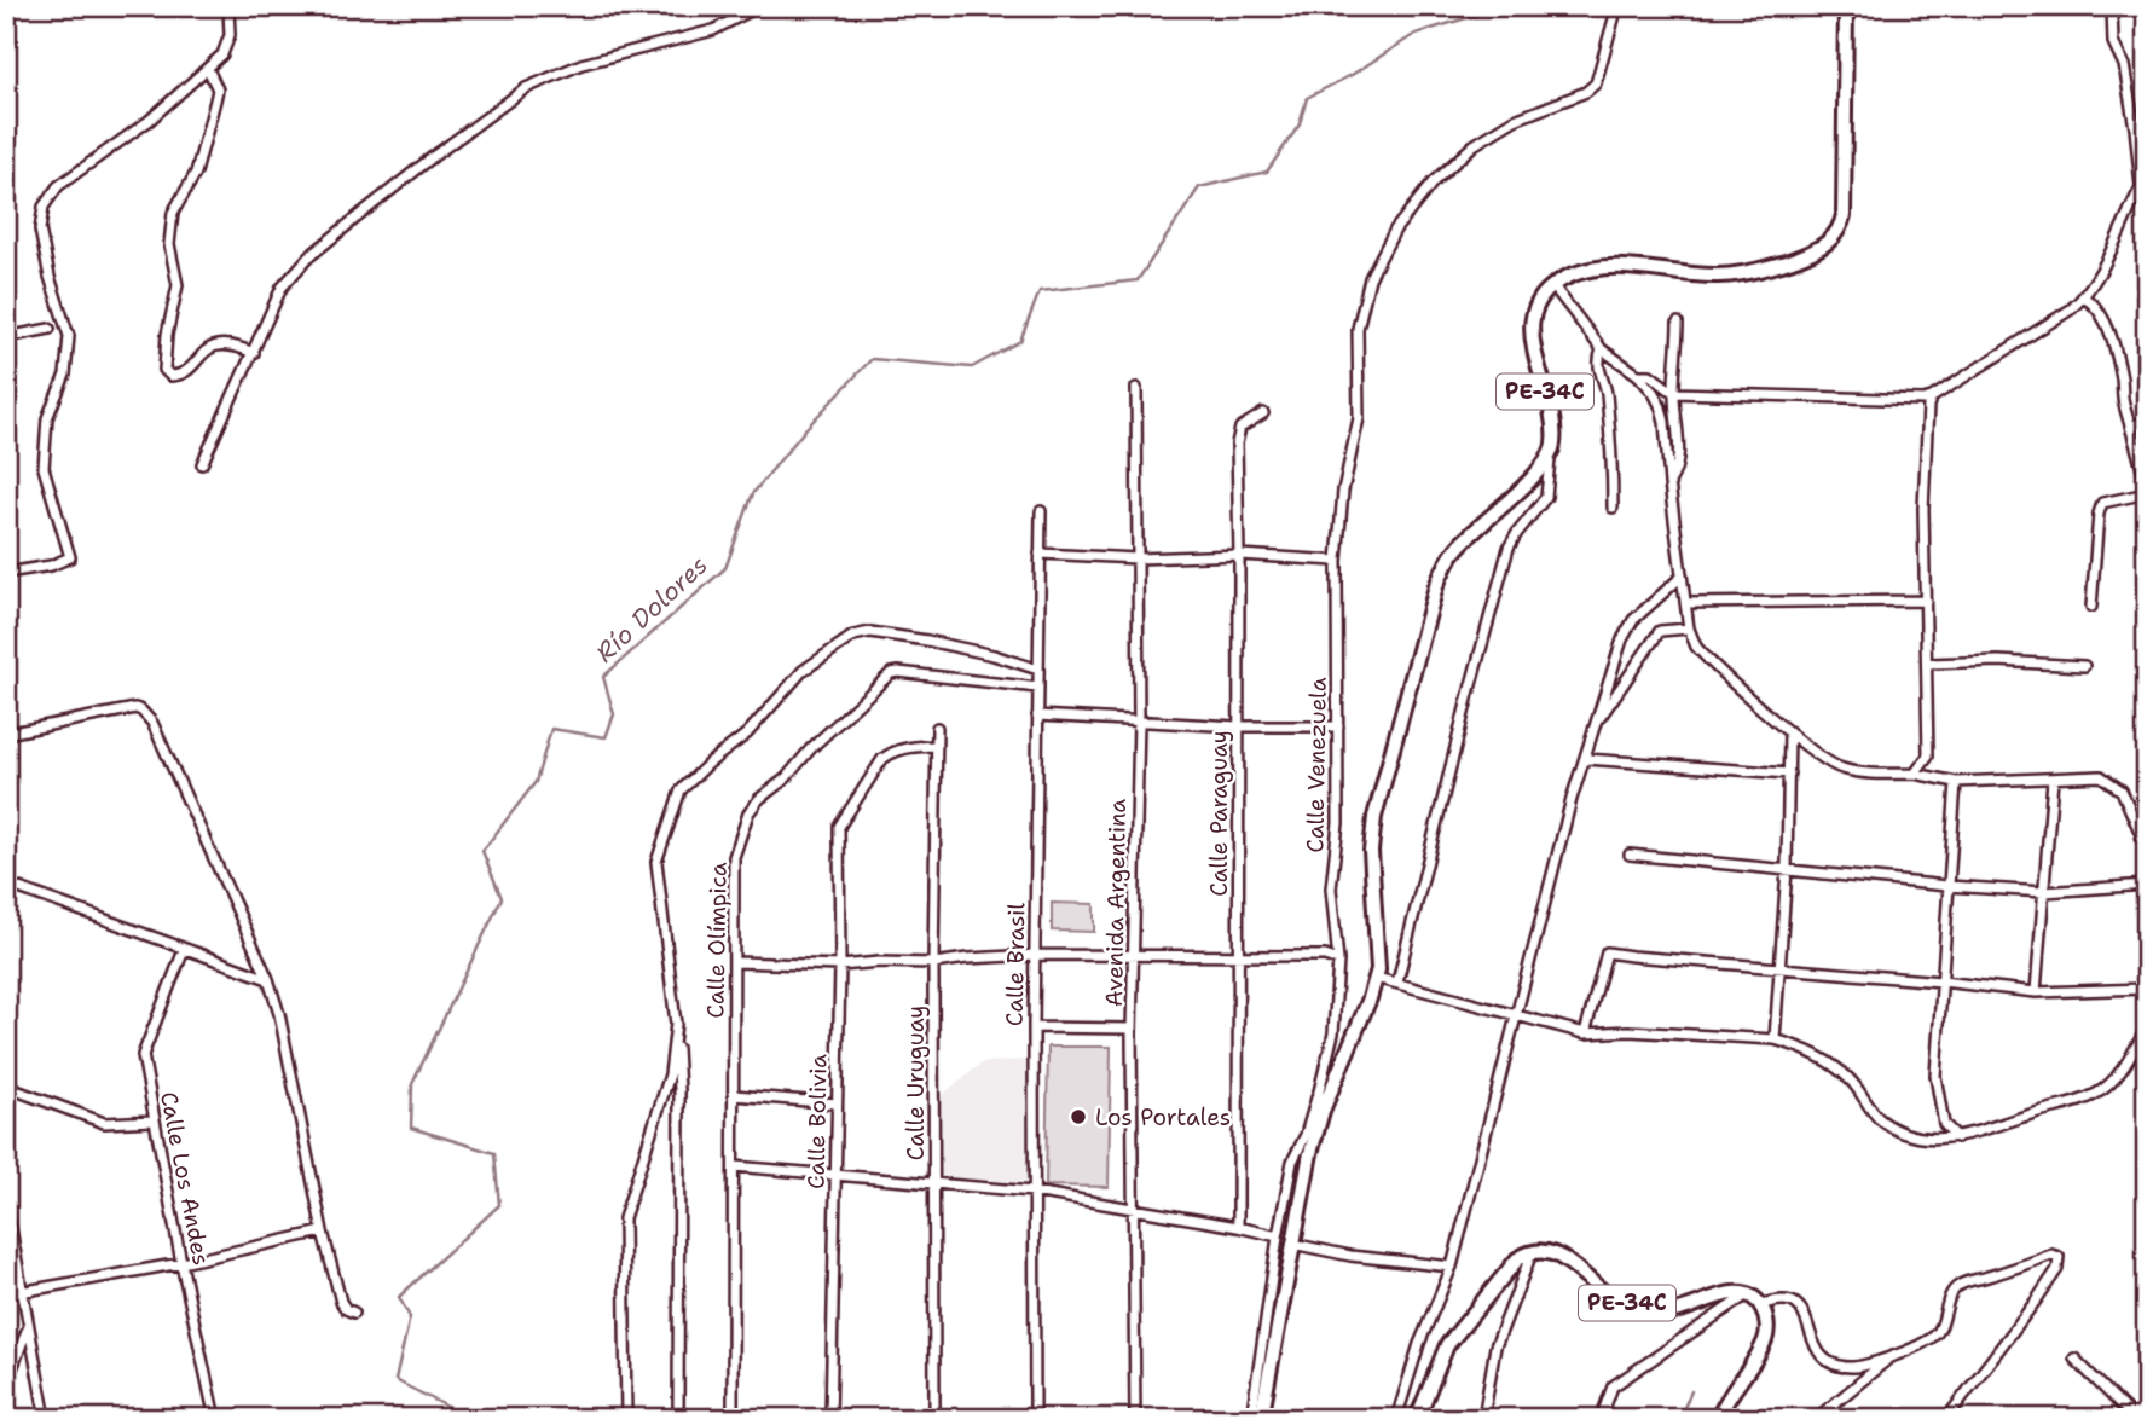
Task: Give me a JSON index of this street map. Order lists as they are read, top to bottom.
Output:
{
  "streets": {
    "main road": ["PE-34C"],
    "street": [
      "Calle Venezuela",
      "Calle Paraguay",
      "Avenida Argentina",
      "Calle Olímpica",
      "Calle Brasil",
      "Calle Uruguay",
      "Calle Bolivia",
      "Calle Los Andes"
    ]
  },
  "crossings": [
    ["Calle Olímpica", "Calle Brasil"],
    ["Calle Uruguay", "Calle Bolivia"]
  ],
  "water": ["Río Dolores"],
  "places": ["Los Portales"]
}
